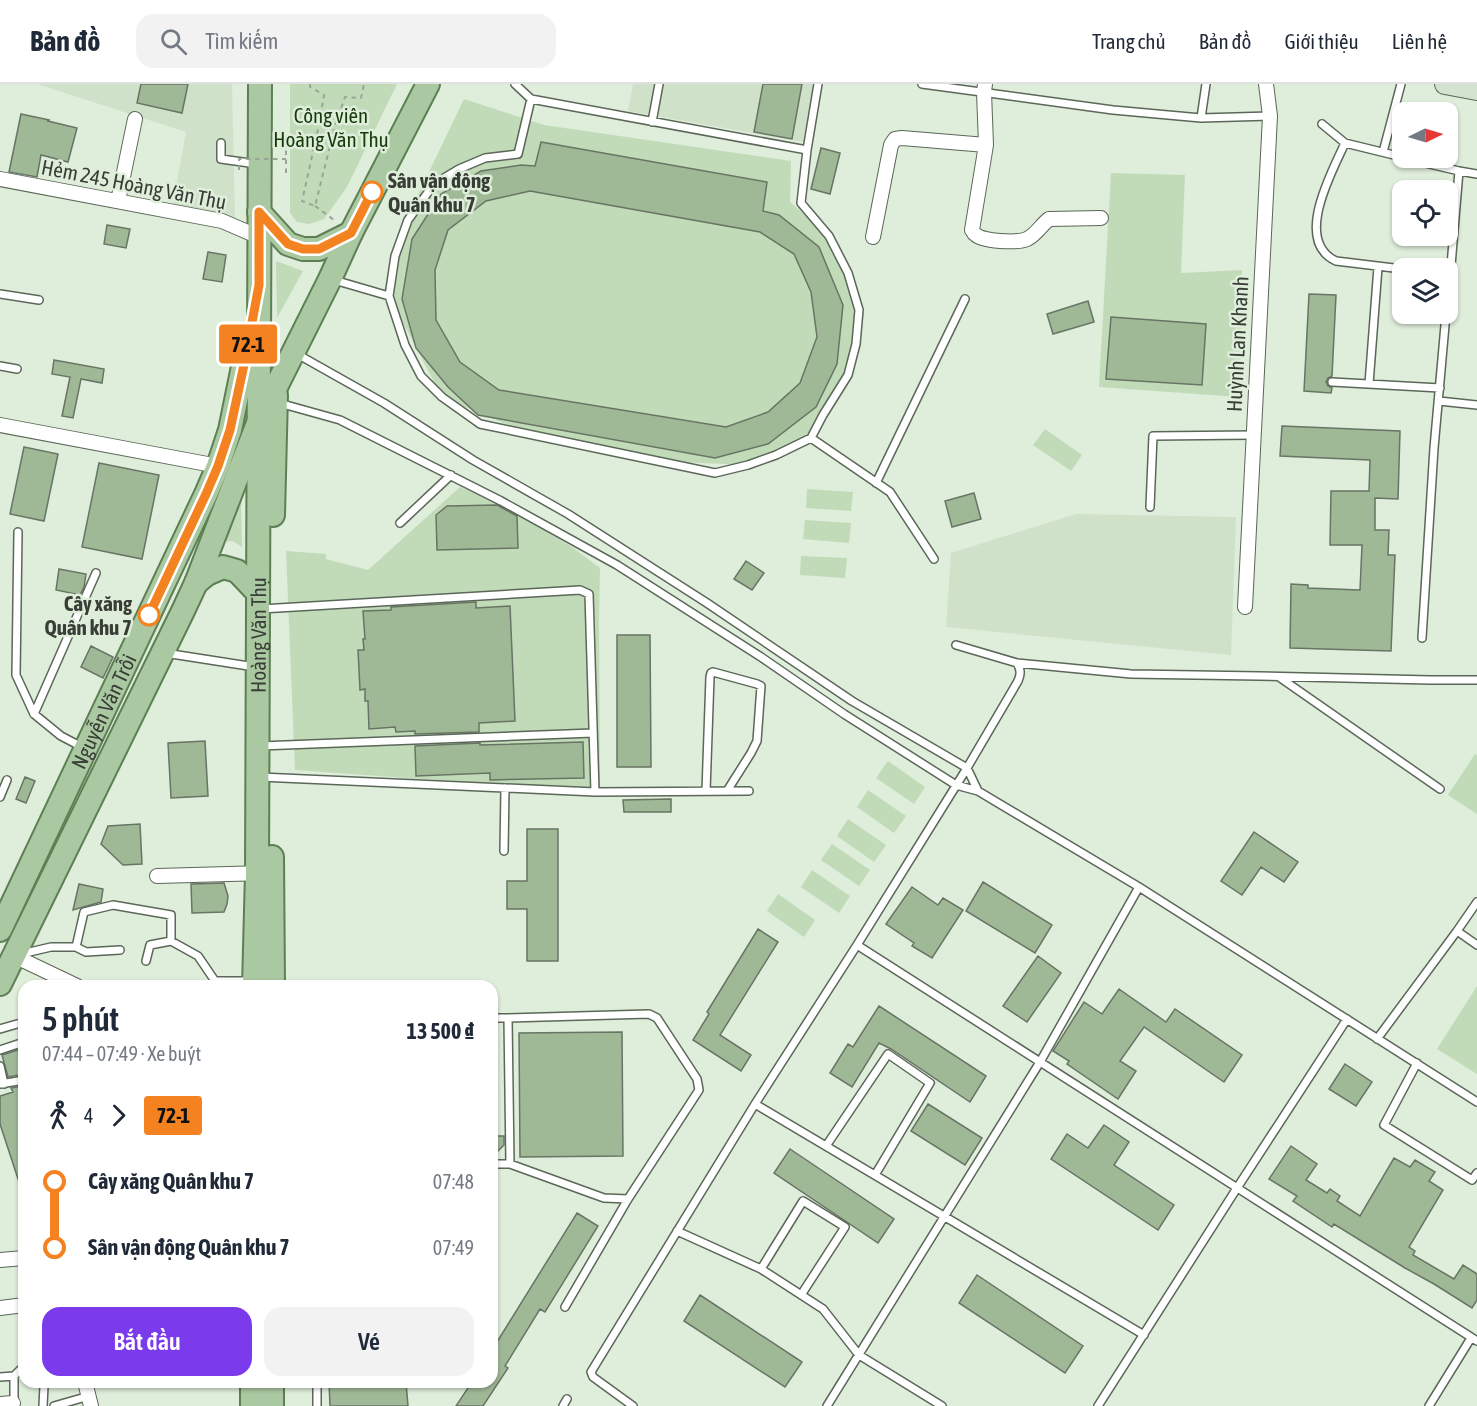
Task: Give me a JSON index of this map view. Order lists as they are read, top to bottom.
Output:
{
  "streets": {
    "main road": ["Hoàng Văn Thụ", "Nguyễn Văn Trỗi"],
    "street": ["Hẻm 245 Hoàng Văn Thụ", "Huỳnh Lan Khanh"]
  },
  "crossings": [
    ["Hoàng Văn Thụ", "Nguyễn Văn Trỗi"]
  ],
  "parks": ["Công viên Hoàng Văn Thụ"],
  "places": ["Sân vận động Quân khu 7", "Cây xăng Quân khu 7"],
  "lines": ["bus line 72-1"],
  "north": "right",
  "page": {
    "header": "Bản đồ",
    "search": "Tìm kiếm",
    "nav": [
      "Trang chủ",
      "Bản đồ",
      "Giới thiệu",
      "Liên hệ"
    ],
    "on_map": "72-1",
    "heading": ["5 phút", "07:44 – 07:49 · Xe buýt", "13 500 ₫"],
    "legs": ["4", "72-1"],
    "list": [
      {
        "name": "Cây xăng Quân khu 7",
        "value": "07:48"
      },
      {
        "name": "Sân vận động Quân khu 7",
        "value": "07:49"
      }
    ],
    "buttons": ["Bắt đầu", "Vé"]
  }
}
